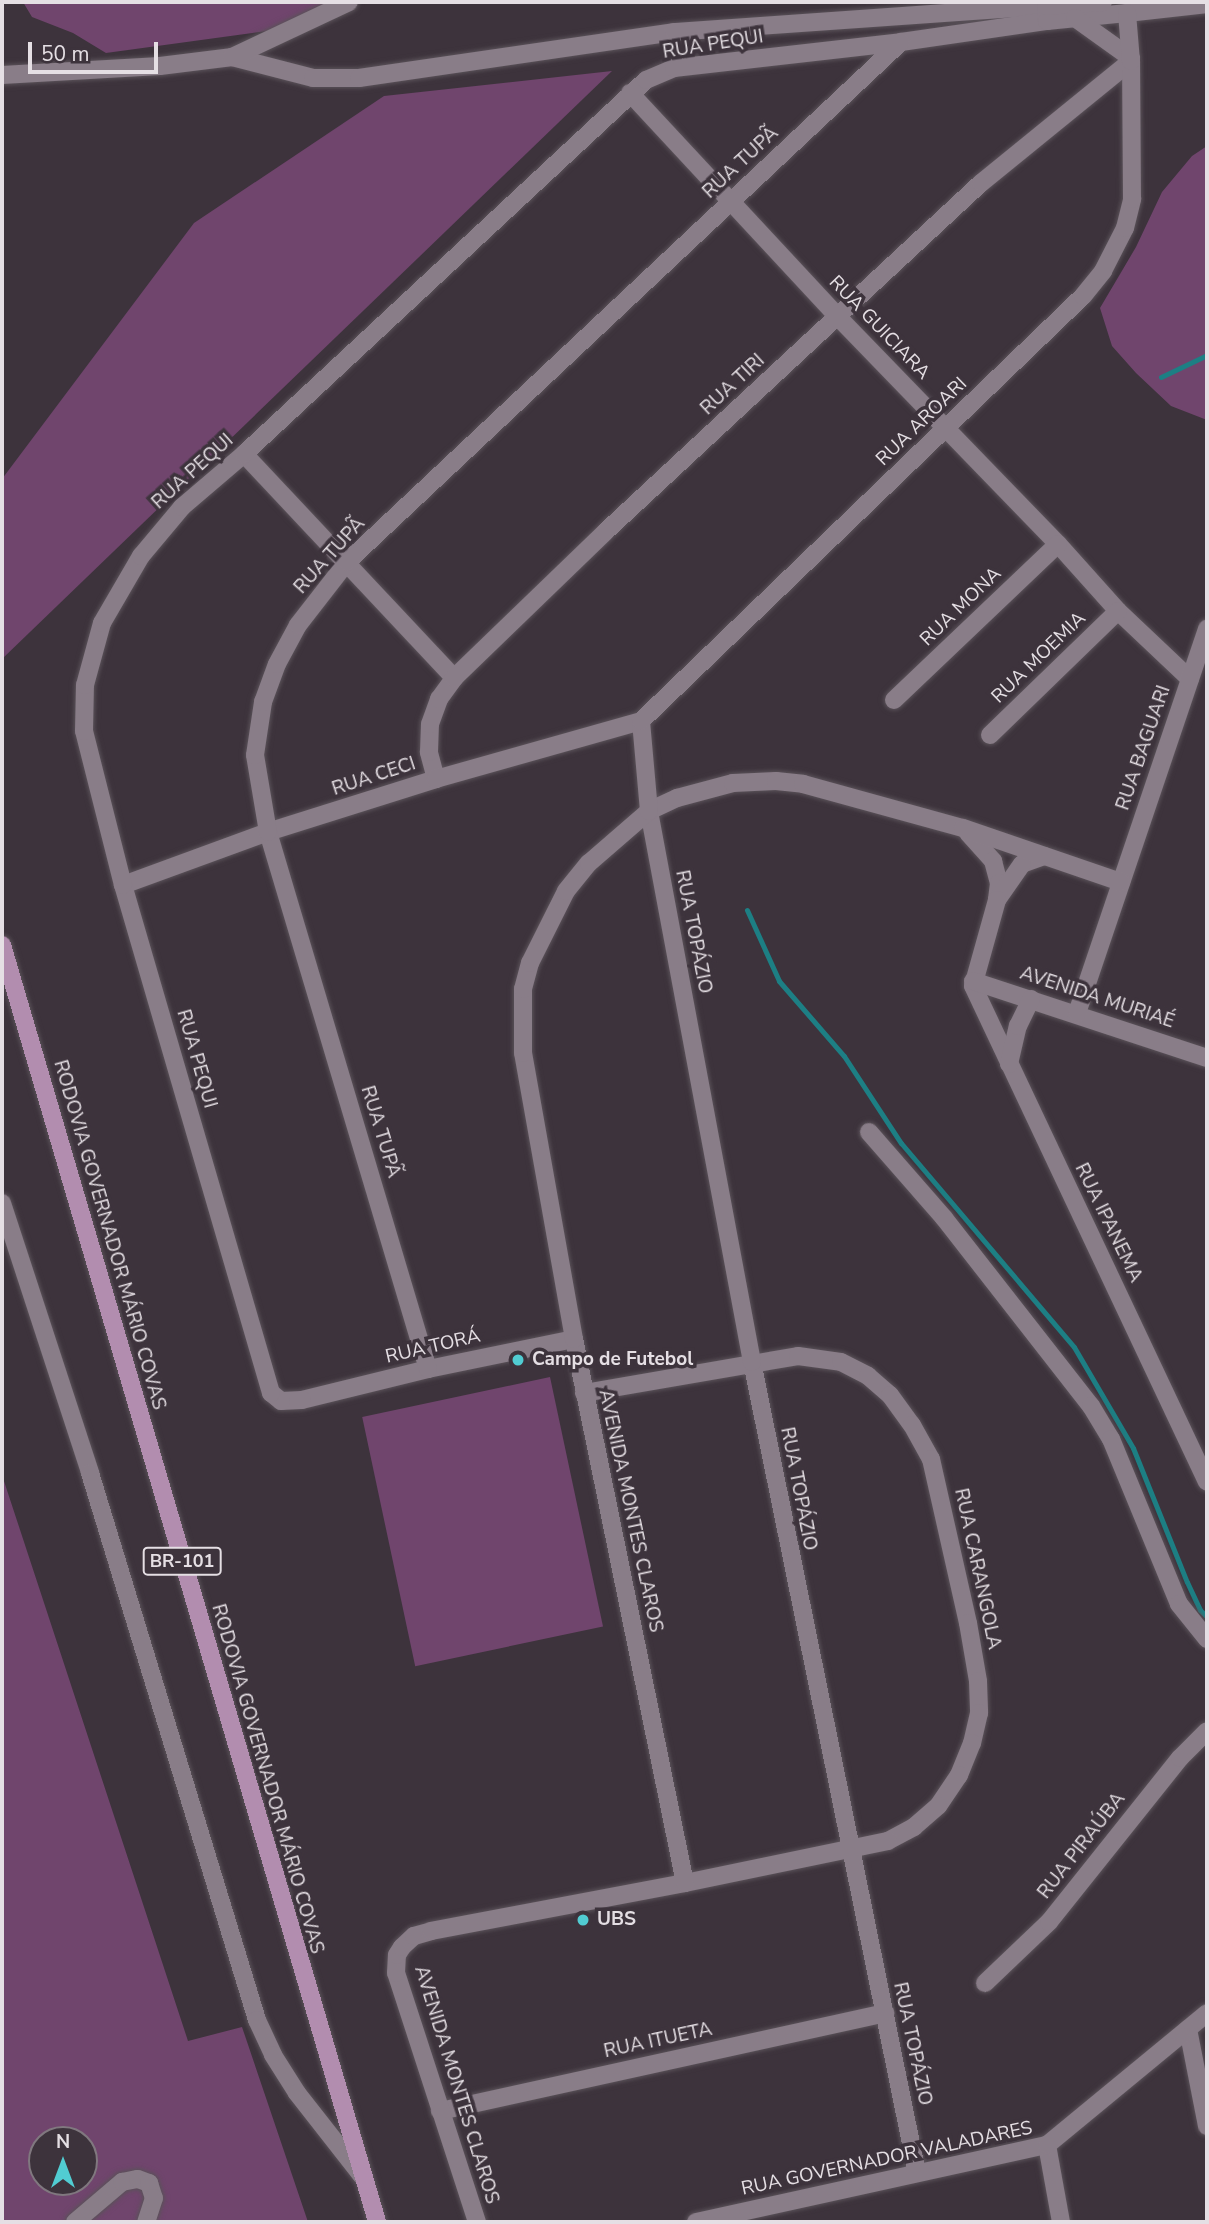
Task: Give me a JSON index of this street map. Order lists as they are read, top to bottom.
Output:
{
  "streets": {
    "main road": ["RODOVIA GOVERNADOR MÁRIO COVAS", "BR-101"],
    "street": [
      "RUA PEQUI",
      "RUA TUPÃ",
      "RUA GUICIARA",
      "RUA TIRI",
      "RUA AROARI",
      "RUA MONA",
      "RUA MOEMIA",
      "RUA BAGUARI",
      "RUA CECI",
      "RUA TOPÁZIO",
      "AVENIDA MURIAÉ",
      "RUA IPANEMA",
      "RUA TORÁ",
      "AVENIDA MONTES CLAROS",
      "RUA CARANGOLA",
      "RUA PIRAÚBA",
      "RUA ITUETA",
      "RUA GOVERNADOR VALADARES"
    ]
  },
  "crossings": [
    ["RUA PEQUI", "RUA TUPÃ"],
    ["RUA PEQUI", "RUA GUICIARA"],
    ["RUA PEQUI", "RUA CECI"],
    ["RUA PEQUI", "RUA TORÁ"],
    ["RUA TUPÃ", "RUA GUICIARA"],
    ["RUA TUPÃ", "RUA CECI"],
    ["RUA TUPÃ", "RUA TORÁ"],
    ["RUA GUICIARA", "RUA TIRI"],
    ["RUA GUICIARA", "RUA AROARI"],
    ["RUA GUICIARA", "RUA MONA"],
    ["RUA GUICIARA", "RUA MOEMIA"],
    ["RUA GUICIARA", "RUA BAGUARI"],
    ["RUA TIRI", "RUA AROARI"],
    ["RUA TIRI", "RUA CECI"],
    ["RUA AROARI", "RUA CECI"],
    ["RUA BAGUARI", "AVENIDA MURIAÉ"],
    ["RUA TOPÁZIO", "AVENIDA MONTES CLAROS"],
    ["RUA TOPÁZIO", "RUA CARANGOLA"],
    ["RUA TOPÁZIO", "RUA ITUETA"],
    ["RUA TOPÁZIO", "RUA GOVERNADOR VALADARES"],
    ["AVENIDA MURIAÉ", "RUA IPANEMA"],
    ["RUA TORÁ", "AVENIDA MONTES CLAROS"],
    ["AVENIDA MONTES CLAROS", "RUA CARANGOLA"],
    ["AVENIDA MONTES CLAROS", "RUA ITUETA"]
  ],
  "places": ["Campo de Futebol", "UBS"],
  "scale_bar": "50 m",
  "north": "top"
}
